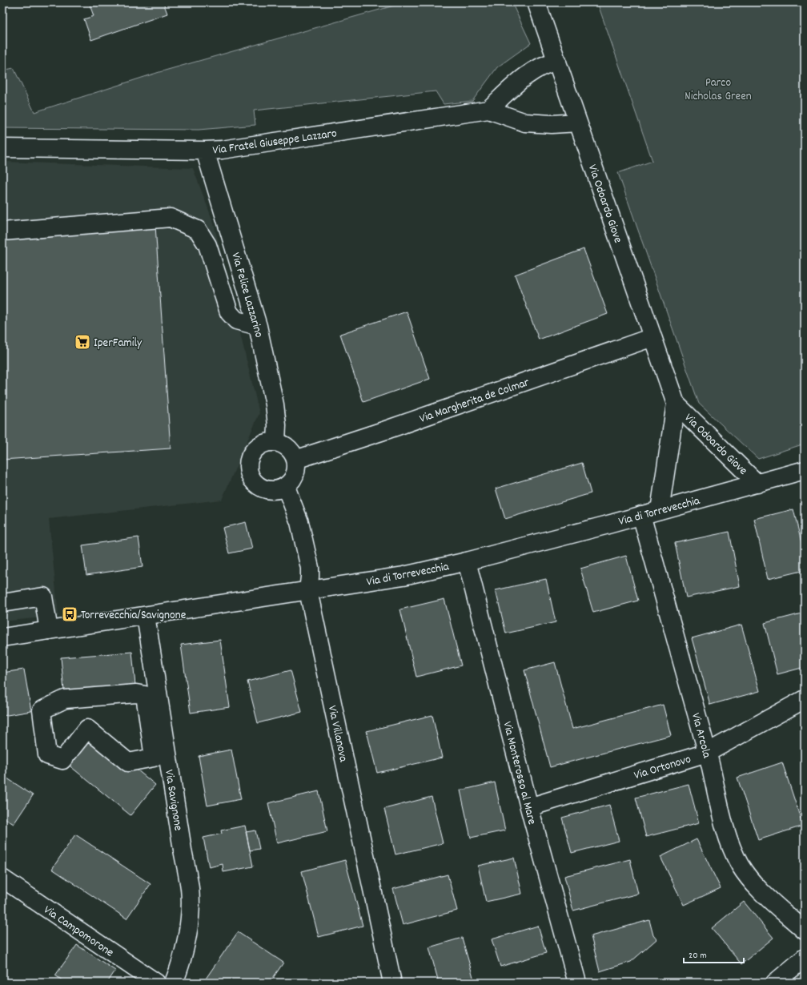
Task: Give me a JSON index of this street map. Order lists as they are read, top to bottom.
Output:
{
  "streets": {
    "street": [
      "Via Fratel Giuseppe Lazzaro",
      "Via Odoardo Giove",
      "Via Felice Lazzarino",
      "Via Margherita de Colmar",
      "Via di Torrevecchia",
      "Via Villanova",
      "Via Arcola",
      "Via Ortonovo",
      "Via Monterosso al Mare",
      "Via Savignone",
      "Via Campomorone"
    ]
  },
  "crossings": [
    ["Via Fratel Giuseppe Lazzaro", "Via Felice Lazzarino"],
    ["Via Odoardo Giove", "Via Margherita de Colmar"],
    ["Via Odoardo Giove", "Via di Torrevecchia"],
    ["Via Felice Lazzarino", "Via Margherita de Colmar"],
    ["Via Felice Lazzarino", "Via Villanova"],
    ["Via Margherita de Colmar", "Via Villanova"],
    ["Via di Torrevecchia", "Via Villanova"],
    ["Via di Torrevecchia", "Via Arcola"],
    ["Via di Torrevecchia", "Via Monterosso al Mare"],
    ["Via di Torrevecchia", "Via Savignone"],
    ["Via Arcola", "Via Ortonovo"],
    ["Via Ortonovo", "Via Monterosso al Mare"]
  ],
  "parks": ["Parco Nicholas Green"],
  "places": {
    "supermarket": ["IperFamily"],
    "bus stop": ["Torrevecchia/Savignone"]
  },
  "scale_bar": "20 m"
}
